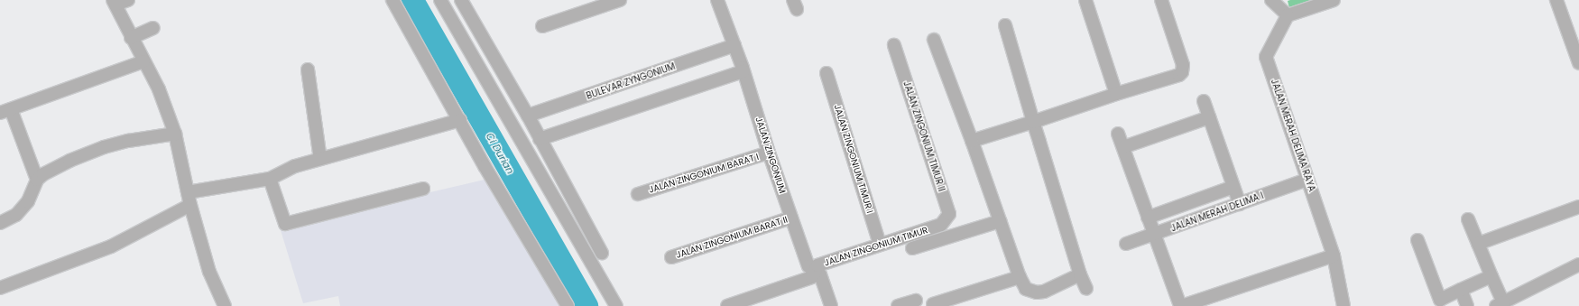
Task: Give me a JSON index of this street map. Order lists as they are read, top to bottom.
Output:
{
  "streets": {
    "street": [
      "BULEVAR ZYNGONIUM",
      "JALAN MERAH DELIMA RAYA",
      "JALAN ZINGONIUM TIMUR II",
      "JALAN ZINGONIUM",
      "JALAN ZINGONIUM TIMUR I",
      "JALAN ZINGONIUM BARAT I",
      "JALAN MERAH DELIMA I",
      "JALAN ZINGONIUM BARAT II",
      "JALAN ZINGONIUM TIMUR"
    ]
  },
  "crossings": [
    ["BULEVAR ZYNGONIUM", "JALAN ZINGONIUM"],
    ["JALAN MERAH DELIMA RAYA", "JALAN MERAH DELIMA I"],
    ["JALAN ZINGONIUM TIMUR II", "JALAN ZINGONIUM TIMUR"],
    ["JALAN ZINGONIUM", "JALAN ZINGONIUM BARAT I"],
    ["JALAN ZINGONIUM", "JALAN ZINGONIUM BARAT II"],
    ["JALAN ZINGONIUM", "JALAN ZINGONIUM TIMUR"],
    ["JALAN ZINGONIUM TIMUR I", "JALAN ZINGONIUM TIMUR"]
  ],
  "water": ["Ci Durian"]
}
